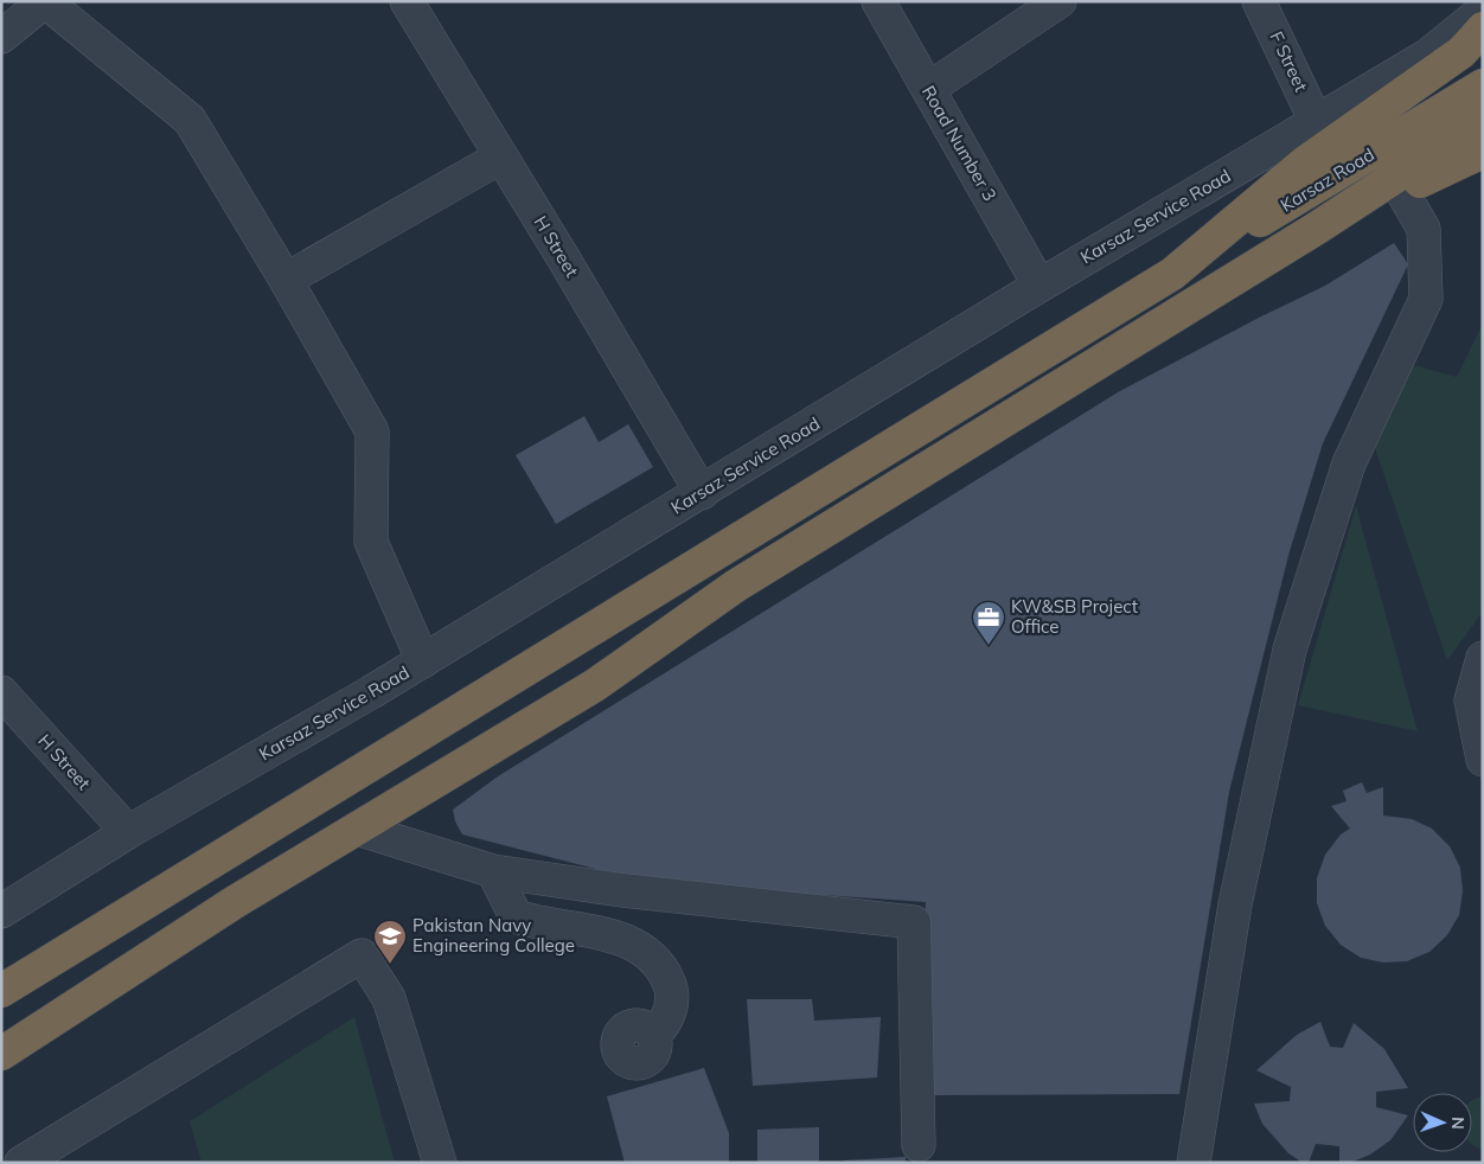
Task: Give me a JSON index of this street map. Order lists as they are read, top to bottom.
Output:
{
  "streets": {
    "highway": ["Karsaz Road"],
    "street": [
      "F Street",
      "Road Number 3",
      "Karsaz Service Road",
      "H Street"
    ]
  },
  "crossings": [
    ["F Street", "Karsaz Service Road"],
    ["Road Number 3", "Karsaz Service Road"],
    ["Karsaz Service Road", "H Street"]
  ],
  "places": {
    "office": ["KW&SB Project Office"],
    "school or university": ["Pakistan Navy Engineering College"]
  },
  "north": "right"
}
